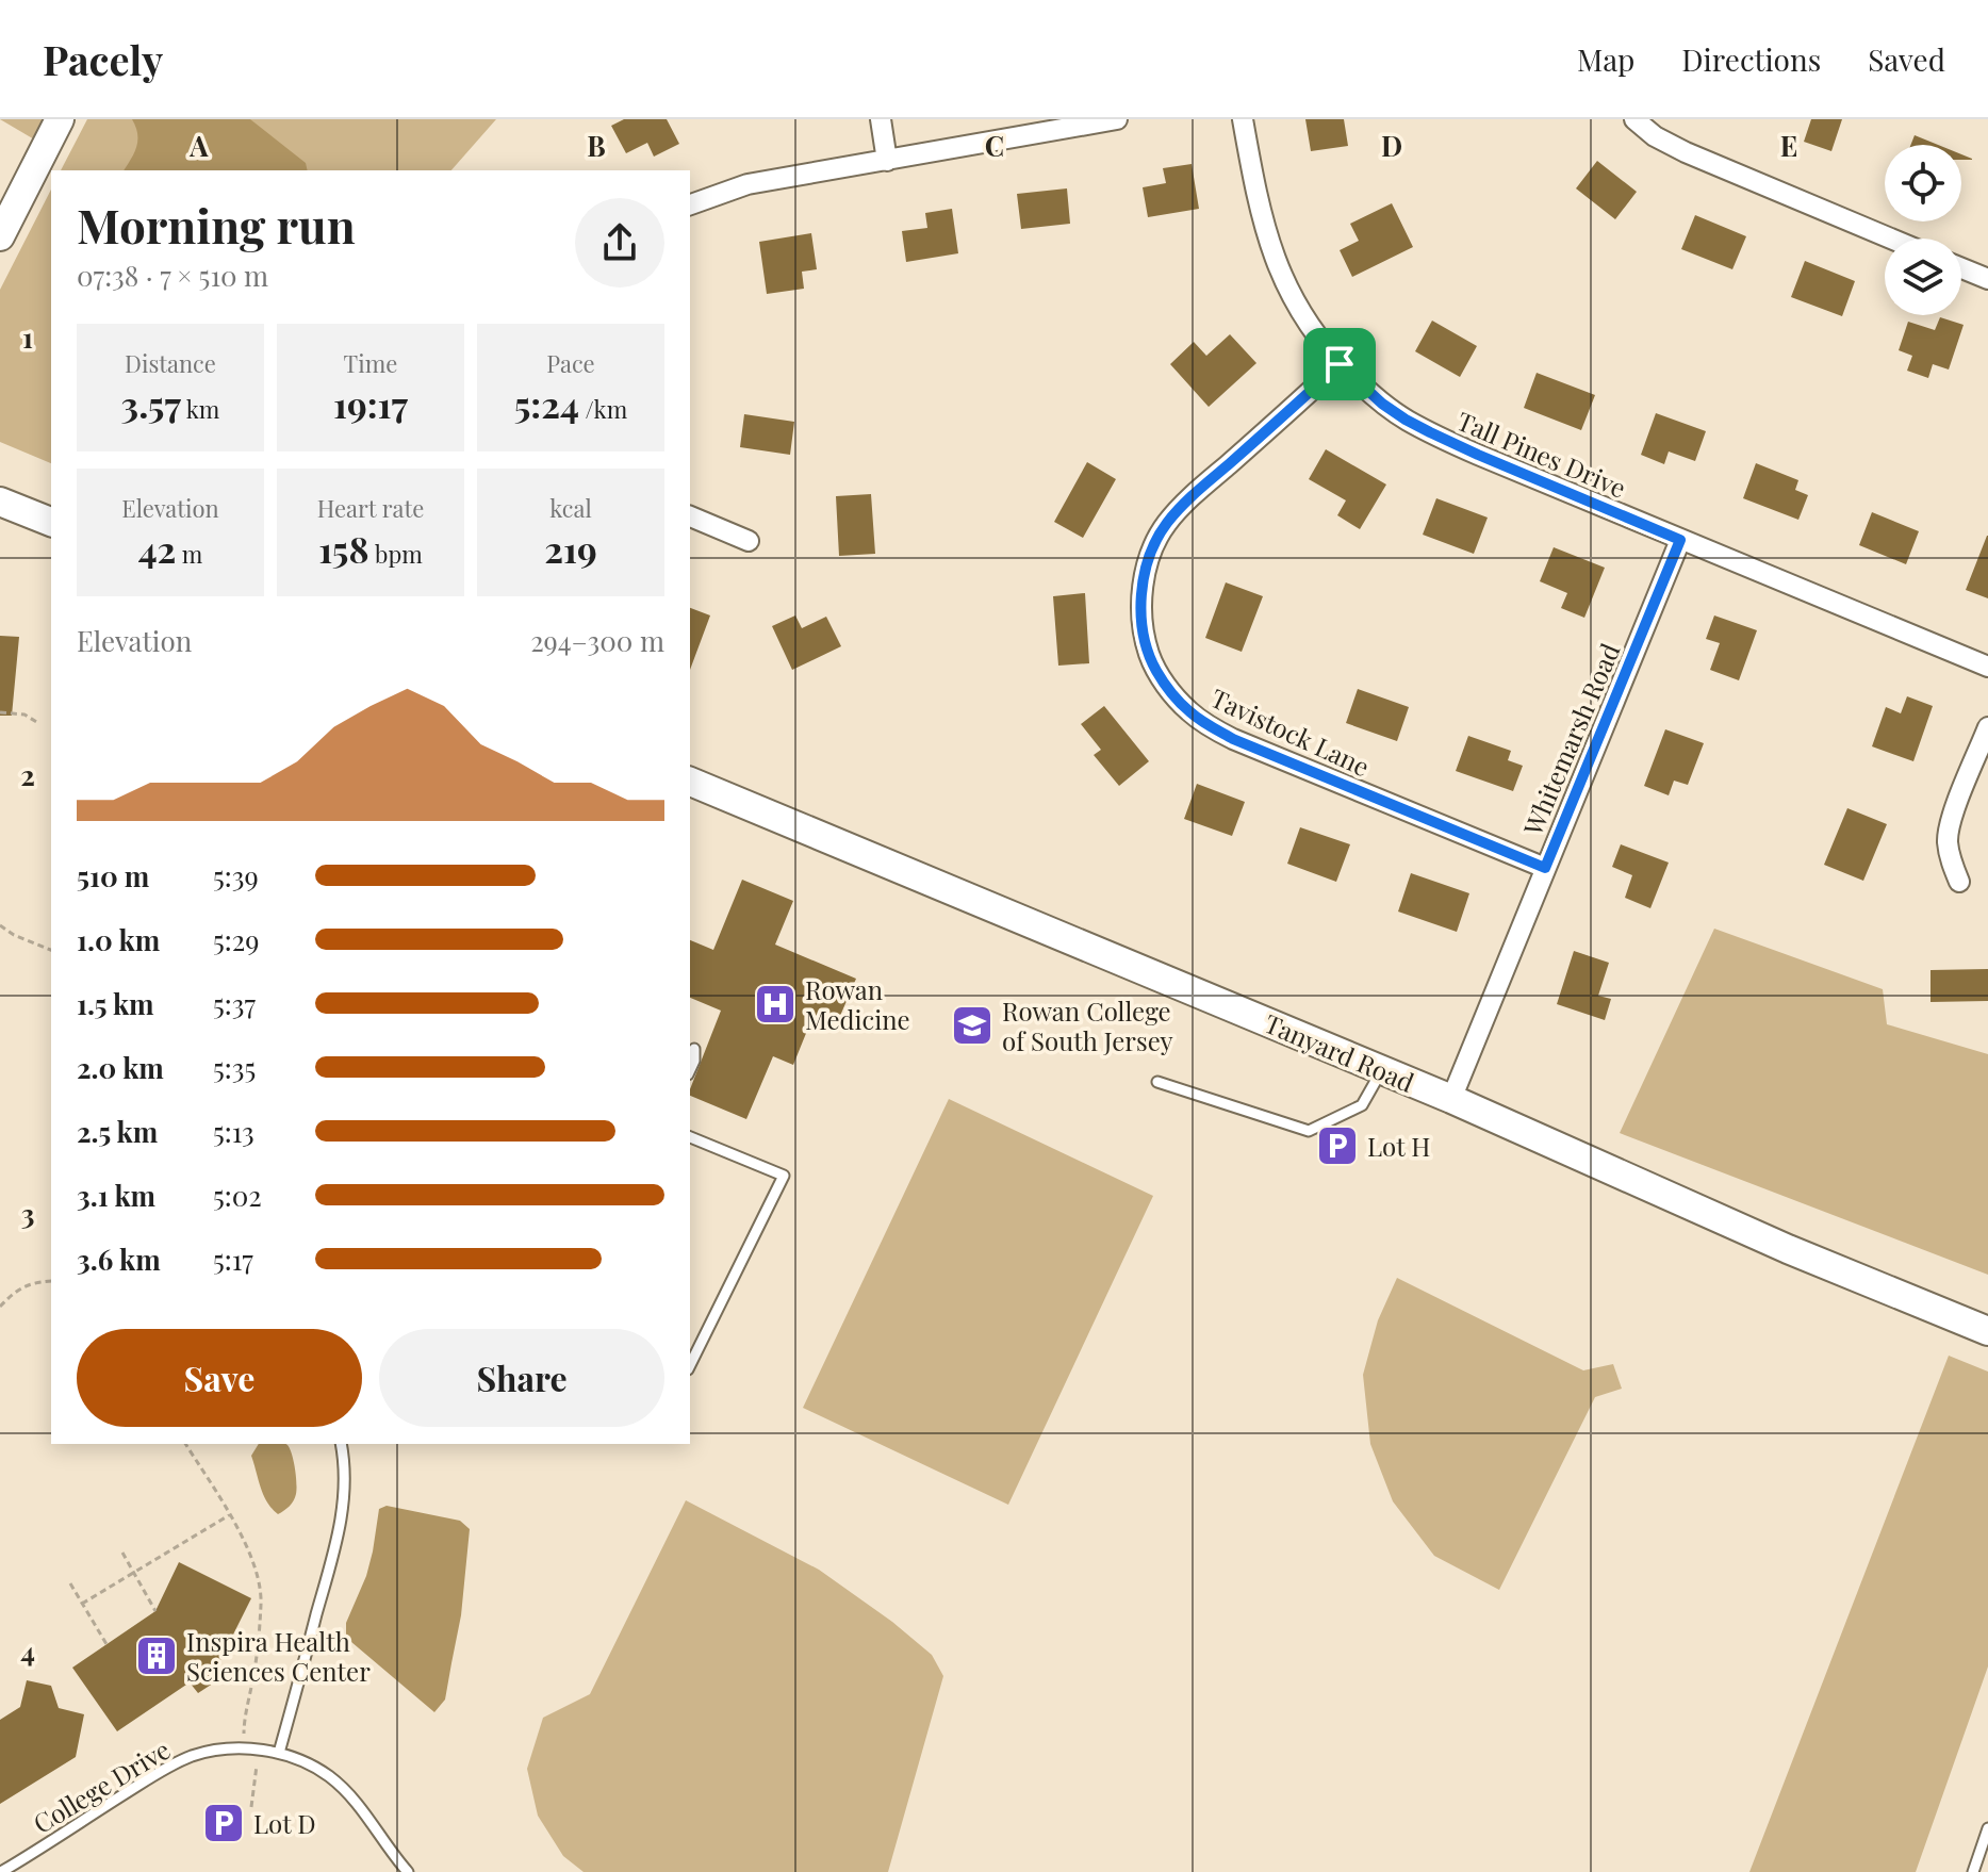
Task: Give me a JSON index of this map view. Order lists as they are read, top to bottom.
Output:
{
  "streets": {
    "street": [
      "Tall Pines Drive",
      "Tavistock Lane",
      "Whitemarsh Road",
      "Tanyard Road"
    ],
    "lane": ["College Drive"]
  },
  "crossings": [
    ["Tall Pines Drive", "Tavistock Lane"],
    ["Tall Pines Drive", "Whitemarsh Road"],
    ["Tavistock Lane", "Whitemarsh Road"],
    ["Whitemarsh Road", "Tanyard Road"]
  ],
  "places": {
    "hospital": ["Rowan Medicine"],
    "school or university": ["Rowan College of South Jersey"],
    "parking": ["Lot H", "Lot D"],
    "building": ["Inspira Health Sciences Center"]
  },
  "page": {
    "header": "Pacely",
    "nav": ["Map", "Directions", "Saved"],
    "heading": ["Morning run", "07:38 · 7 × 510 m"],
    "stats": [
      ["Distance", "3.57 km"],
      ["Time", "19:17"],
      ["Pace", "5:24 /km"],
      ["Elevation", "42 m"],
      ["Heart rate", "158 bpm"],
      ["kcal", "219"]
    ],
    "chart": ["Elevation", "294–300 m"],
    "list": [
      {
        "name": "510 m",
        "note": "5:39"
      },
      {
        "name": "1.0 km",
        "note": "5:29"
      },
      {
        "name": "1.5 km",
        "note": "5:37"
      },
      {
        "name": "2.0 km",
        "note": "5:35"
      },
      {
        "name": "2.5 km",
        "note": "5:13"
      },
      {
        "name": "3.1 km",
        "note": "5:02"
      },
      {
        "name": "3.6 km",
        "note": "5:17"
      }
    ],
    "buttons": ["Save", "Share"]
  },
  "grid": {
    "columns": [
      "A",
      "B",
      "C",
      "D",
      "E"
    ],
    "rows": [
      "1",
      "2",
      "3",
      "4"
    ]
  }
}
